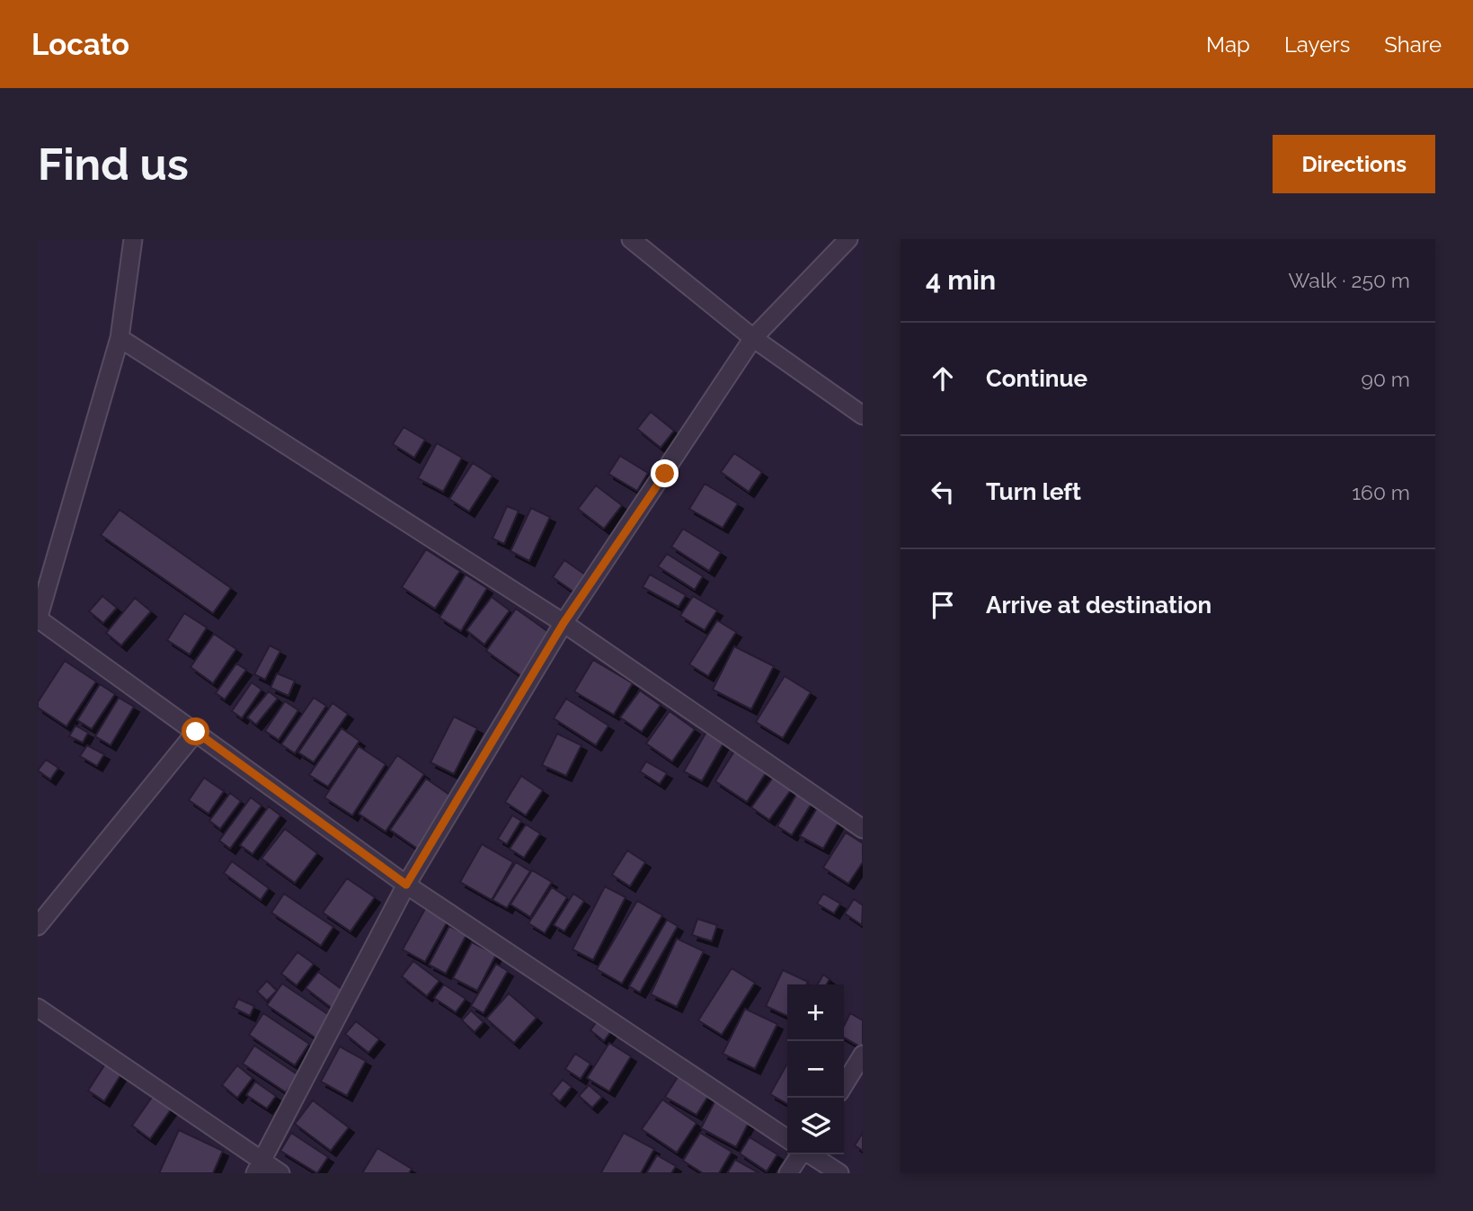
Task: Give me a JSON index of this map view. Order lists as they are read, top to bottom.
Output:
{
  "page": {
    "header": "Locato",
    "nav": ["Map", "Layers", "Share"],
    "buttons": "Directions",
    "title": "Find us",
    "heading": ["4 min", "Walk · 250 m"],
    "list": [
      ["Continue", "90 m"],
      ["Turn left", "160 m"],
      "Arrive at destination"
    ],
    "map_buttons": ["+", "−"]
  }
}
